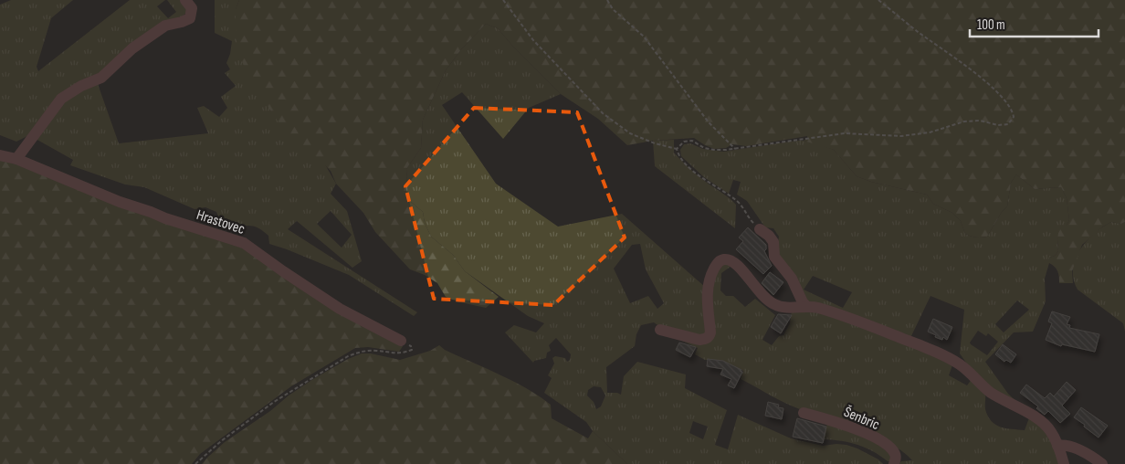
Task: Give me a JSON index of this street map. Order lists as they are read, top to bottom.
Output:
{
  "streets": {
    "street": ["Hrastovec", "Šenbric"]
  },
  "scale_bar": "100 m"
}
